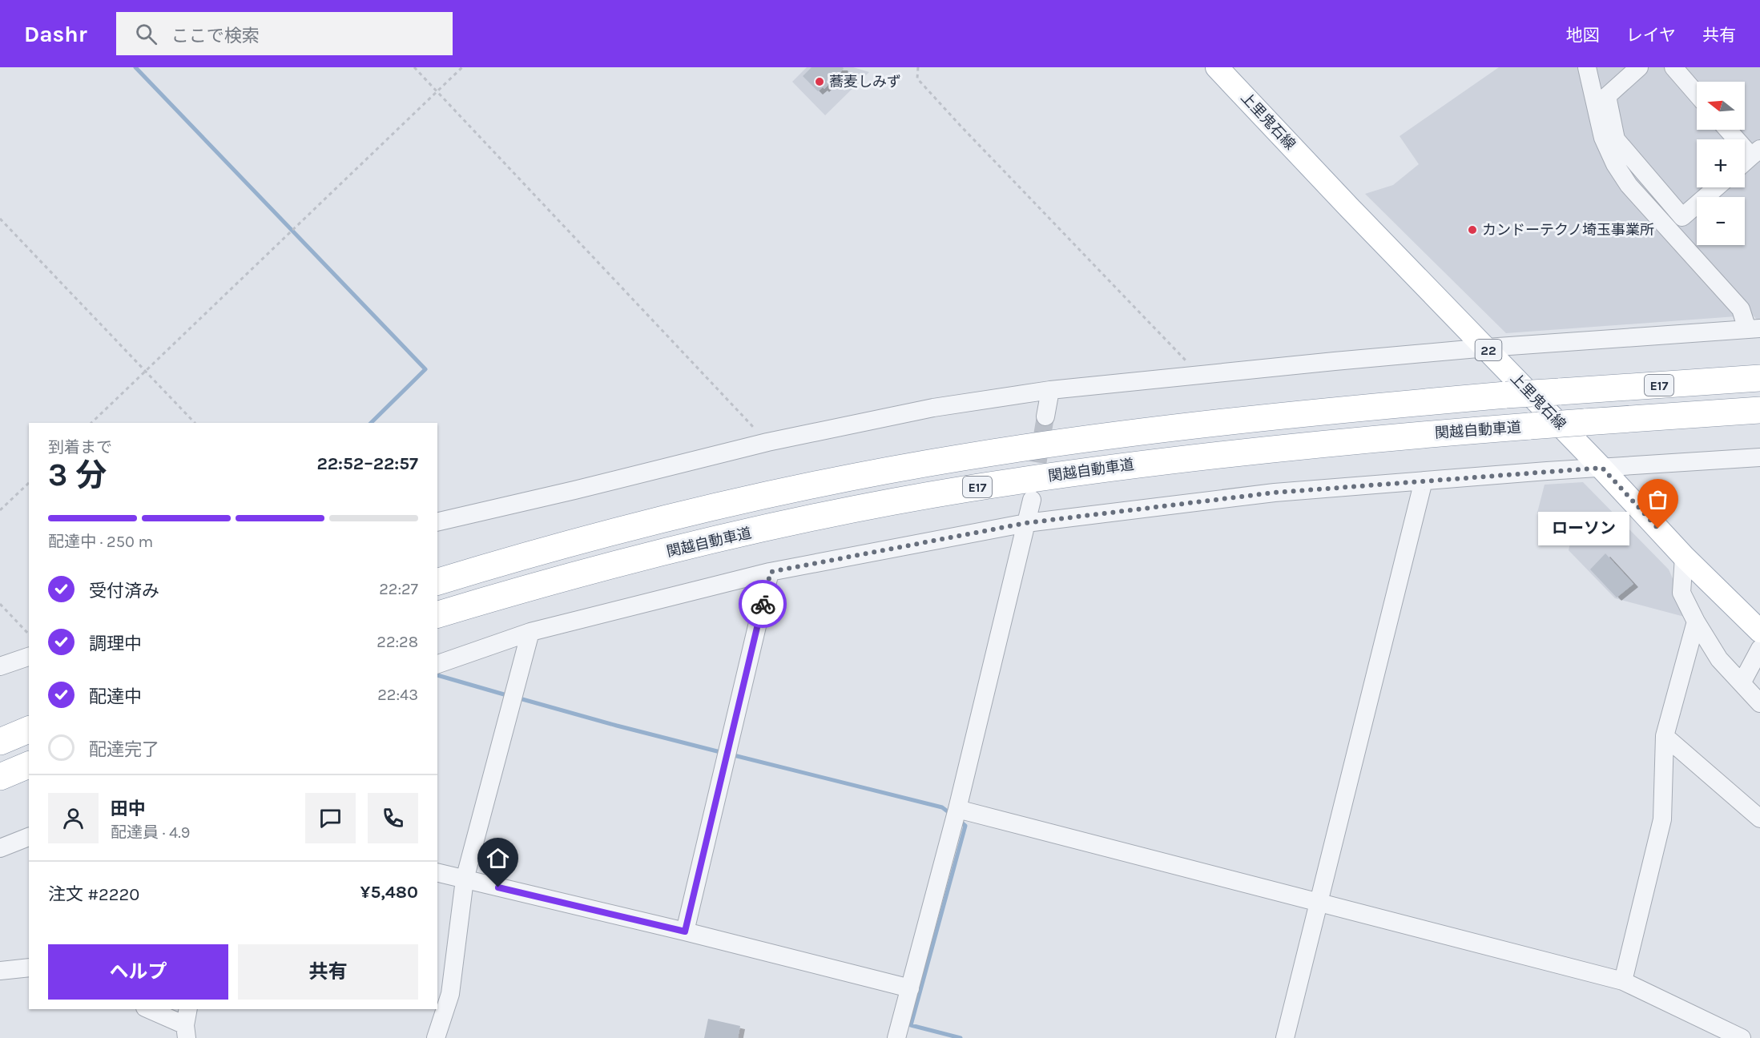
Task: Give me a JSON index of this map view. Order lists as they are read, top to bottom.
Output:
{
  "streets": {
    "highway": ["E17", "関越自動車道"],
    "main road": ["上里鬼石線", "22"]
  },
  "places": ["蕎麦しみず", "カンドーテクノ埼玉事業所", "ローソン"],
  "north": "left",
  "page": {
    "header": "Dashr",
    "search": "ここで検索",
    "nav": ["地図", "レイヤ", "共有"],
    "map_buttons": ["+", "−"],
    "heading": ["3 分", "到着まで", "22:52–22:57"],
    "panel": [
      "田中",
      "配達員 · 4.9",
      "注文 #2220",
      "¥5,480"
    ],
    "bar": "配達中 · 250 m",
    "bubble": "ローソン",
    "list": [
      ["受付済み", "22:27"],
      ["調理中", "22:28"],
      ["配達中", "22:43"],
      "配達完了"
    ],
    "buttons": ["ヘルプ", "共有"]
  }
}
